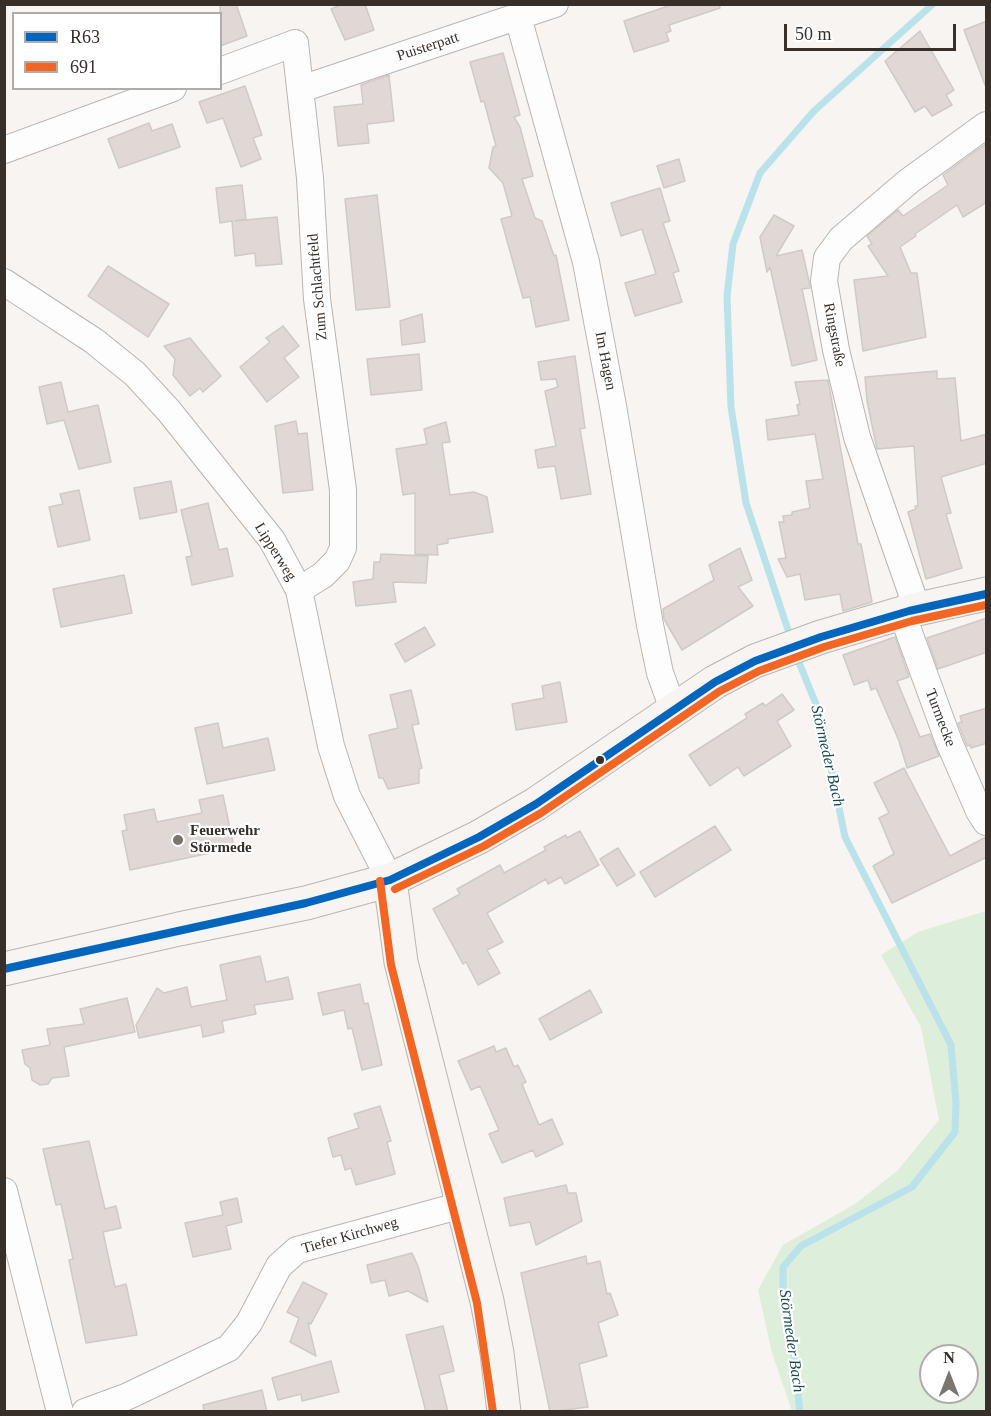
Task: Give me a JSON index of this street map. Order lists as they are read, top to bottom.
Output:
{
  "streets": {
    "street": [
      "Puisterpatt",
      "Zum Schlachtfeld",
      "Ringstraße",
      "Im Hagen",
      "Lipperweg",
      "Turmecke",
      "Tiefer Kirchweg"
    ]
  },
  "crossings": [
    ["Puisterpatt", "Zum Schlachtfeld"],
    ["Puisterpatt", "Im Hagen"],
    ["Zum Schlachtfeld", "Lipperweg"],
    ["Ringstraße", "Turmecke"]
  ],
  "water": ["Störmeder Bach"],
  "places": ["Feuerwehr Störmede"],
  "lines": ["transit line R63", "transit line 691"],
  "legend": ["R63", "691"],
  "scale_bar": "50 m",
  "north": "top"
}
